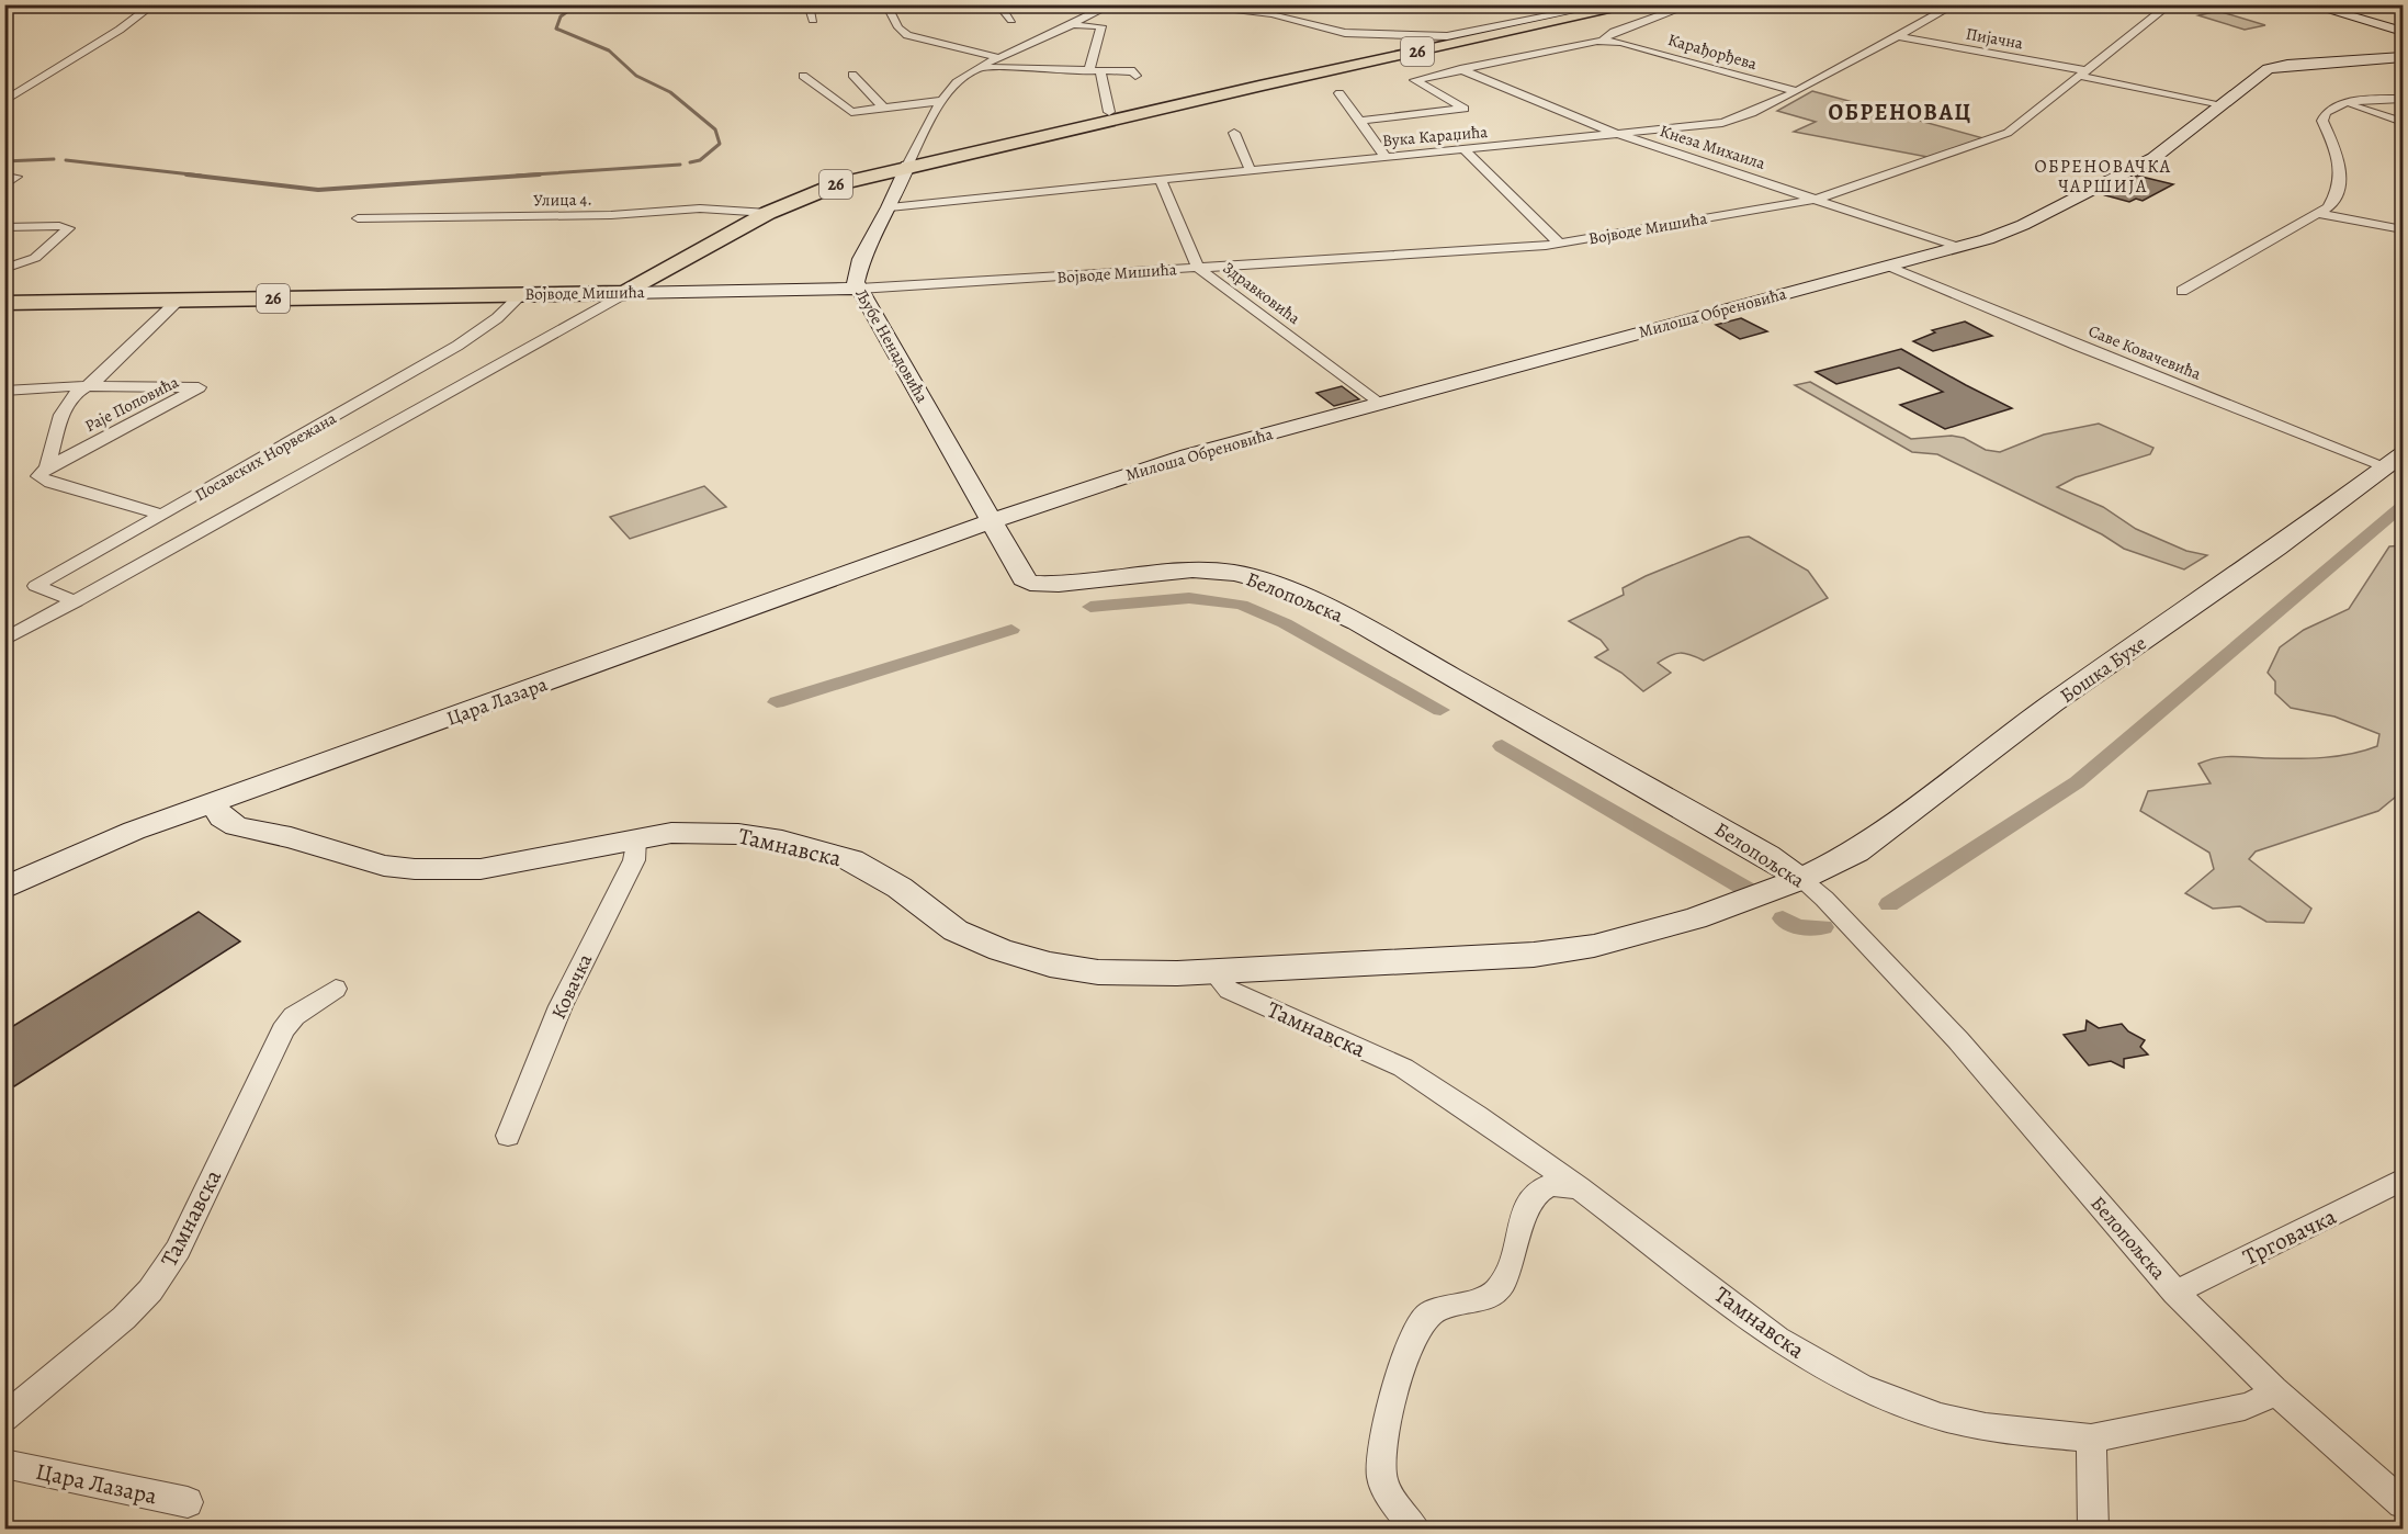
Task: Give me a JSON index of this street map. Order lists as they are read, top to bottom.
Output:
{
  "streets": {
    "main road": ["26", "Војводе Мишића"],
    "street": [
      "Пијачна",
      "Карађорђева",
      "Вука Караџића",
      "Кнеза Михаила",
      "Улица 4.",
      "Здравковића",
      "Милоша Обреновића",
      "Љубе Ненадовића",
      "Саве Ковачевића",
      "Раје Поповића",
      "Посавских Норвежана",
      "Белопољска",
      "Бошка Бухе",
      "Цара Лазара",
      "Тамнавска",
      "Ковачка",
      "Трговачка"
    ]
  },
  "crossings": [
    ["Пијачна", "Вука Караџића"],
    ["Пијачна", "Војводе Мишића"],
    ["Пијачна", "Милоша Обреновића"],
    ["26", "Карађорђева"],
    ["26", "Улица 4."],
    ["26", "Војводе Мишића"],
    ["26", "Љубе Ненадовића"],
    ["Карађорђева", "Вука Караџића"],
    ["Карађорђева", "Кнеза Михаила"],
    ["Вука Караџића", "Кнеза Михаила"],
    ["Вука Караџића", "Здравковића"],
    ["Вука Караџића", "Љубе Ненадовића"],
    ["Кнеза Михаила", "Војводе Мишића"],
    ["Кнеза Михаила", "Милоша Обреновића"],
    ["Војводе Мишића", "Здравковића"],
    ["Војводе Мишића", "Љубе Ненадовића"],
    ["Војводе Мишића", "Раје Поповића"],
    ["Војводе Мишића", "Посавских Норвежана"],
    ["Здравковића", "Милоша Обреновића"],
    ["Милоша Обреновића", "Љубе Ненадовића"],
    ["Милоша Обреновића", "Саве Ковачевића"],
    ["Милоша Обреновића", "Белопољска"],
    ["Милоша Обреновића", "Цара Лазара"],
    ["Љубе Ненадовића", "Белопољска"],
    ["Љубе Ненадовића", "Цара Лазара"],
    ["Саве Ковачевића", "Бошка Бухе"],
    ["Белопољска", "Бошка Бухе"],
    ["Белопољска", "Цара Лазара"],
    ["Белопољска", "Тамнавска"],
    ["Белопољска", "Трговачка"],
    ["Бошка Бухе", "Тамнавска"],
    ["Цара Лазара", "Тамнавска"],
    ["Тамнавска", "Ковачка"]
  ],
  "districts": ["ОБРЕНОВАЦ", "ОБРЕНОВАЧКА ЧАРШИЈА"]
}
